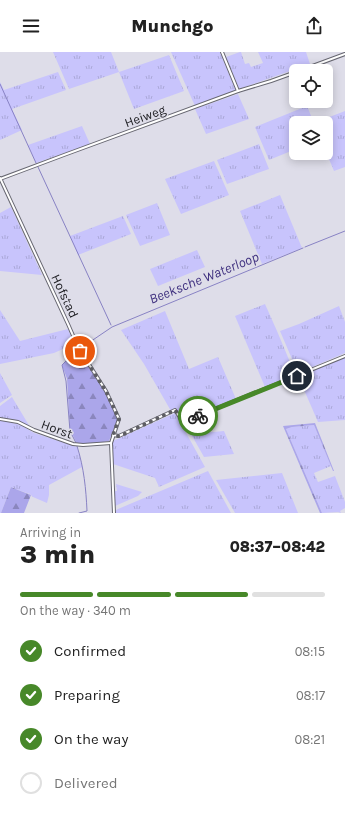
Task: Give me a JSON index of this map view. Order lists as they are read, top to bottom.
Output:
{
  "streets": {
    "street": ["Heiweg", "Hofstad", "Horst"]
  },
  "crossings": [
    ["Heiweg", "Hofstad"],
    ["Hofstad", "Horst"]
  ],
  "water": ["Beeksche Waterloop"],
  "page": {
    "header": "Munchgo",
    "heading": ["3 min", "Arriving in", "08:37–08:42"],
    "bar": "On the way · 340 m",
    "list": [
      ["Confirmed", "08:15"],
      ["Preparing", "08:17"],
      ["On the way", "08:21"],
      "Delivered"
    ]
  }
}
